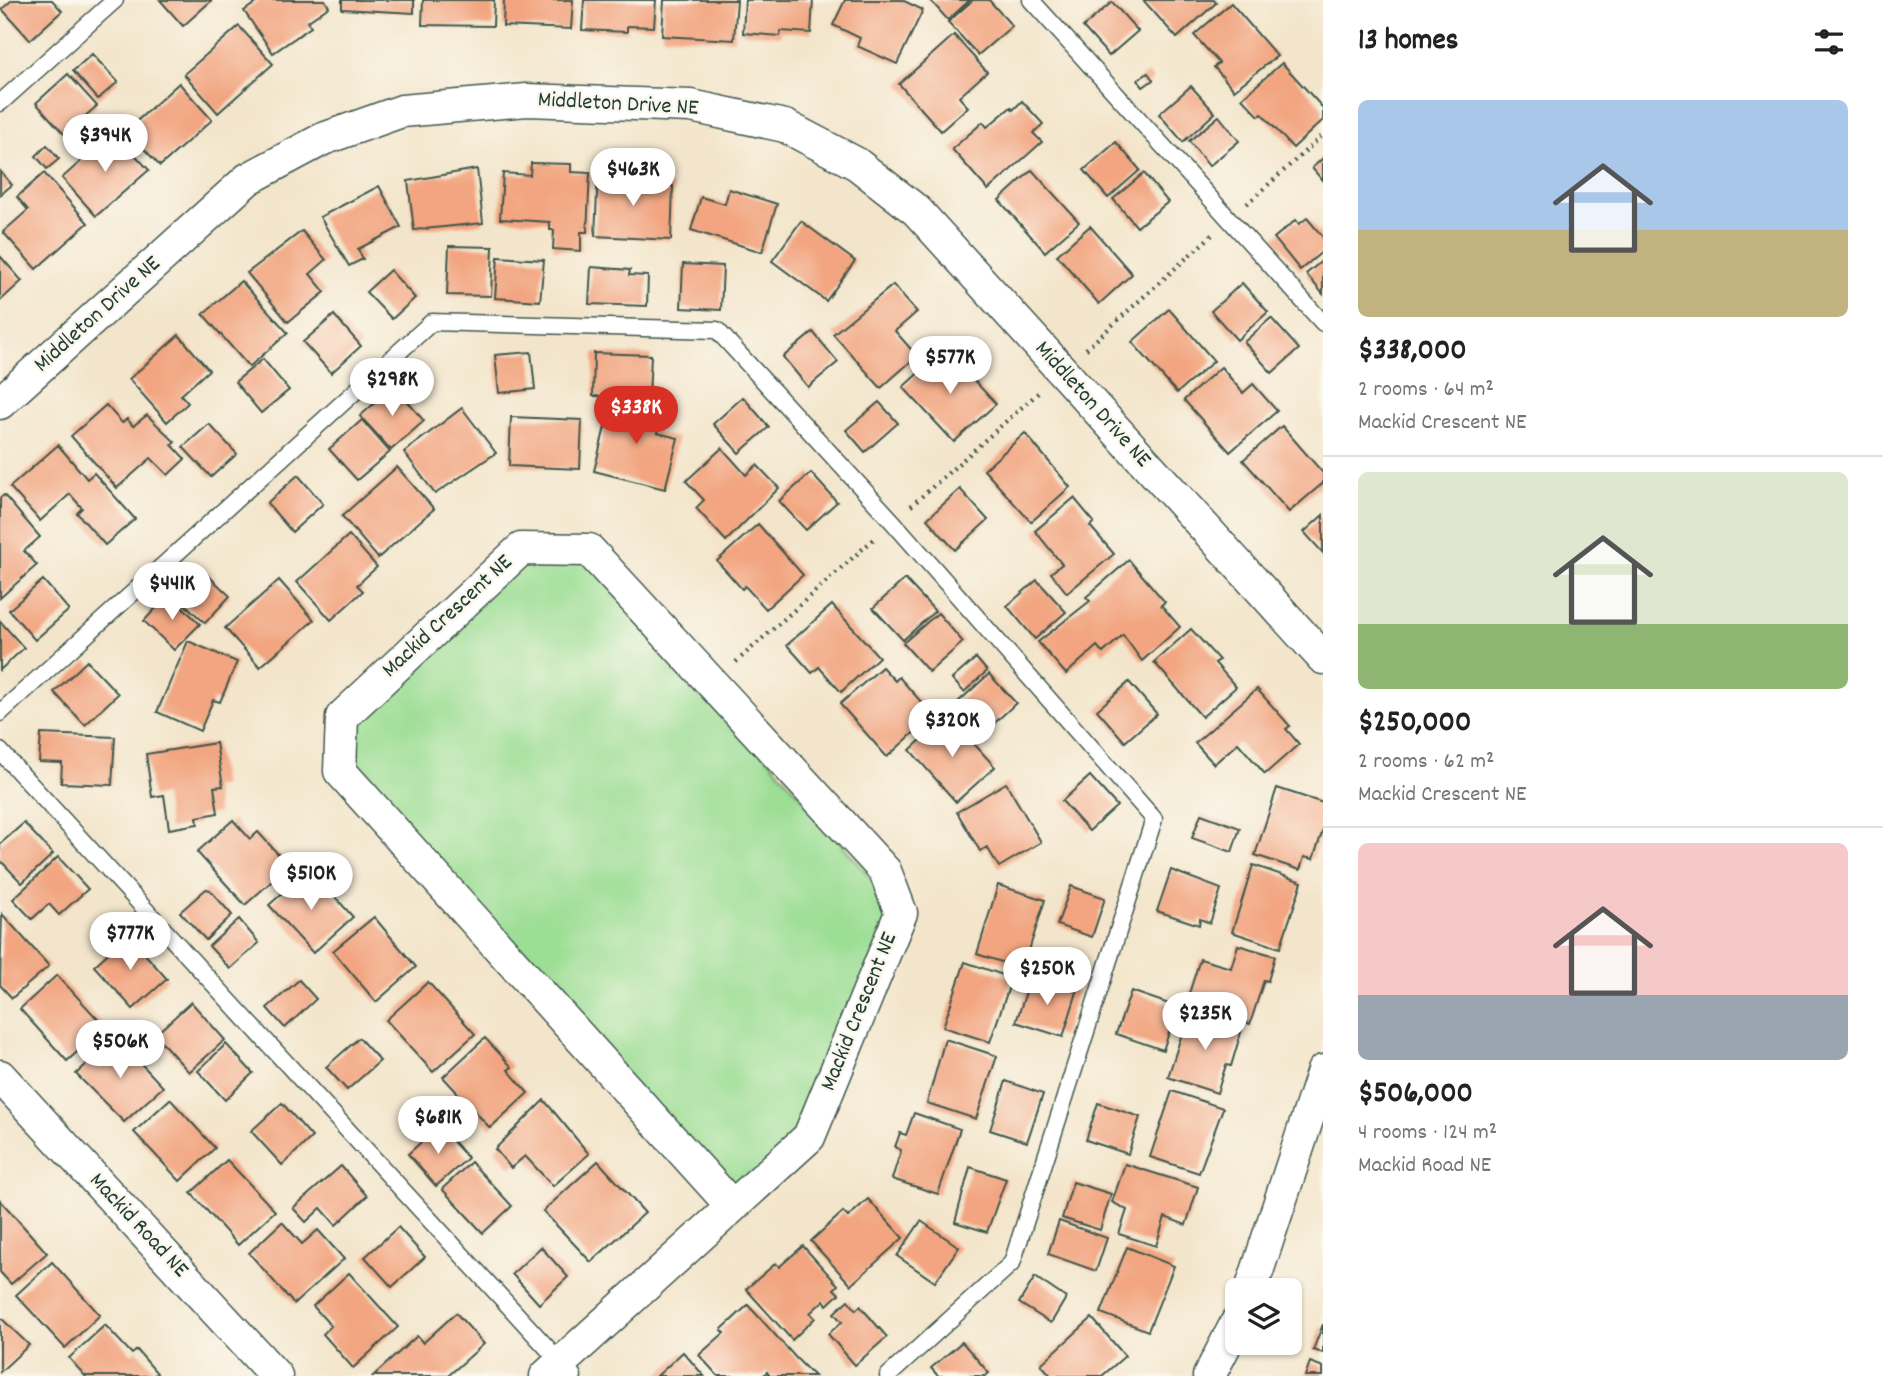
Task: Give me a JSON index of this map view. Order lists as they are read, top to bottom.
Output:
{
  "streets": {
    "street": ["Middleton Drive NE", "Mackid Crescent NE", "Mackid Road NE"]
  },
  "page": {
    "heading": "13 homes",
    "list": [
      {
        "name": "$338,000",
        "note": "2 rooms · 64 m² · Mackid Crescent NE"
      },
      {
        "name": "$250,000",
        "note": "2 rooms · 62 m² · Mackid Crescent NE"
      },
      {
        "name": "$506,000",
        "note": "4 rooms · 124 m² · Mackid Road NE"
      }
    ],
    "price": [
      "$394K",
      "$463K",
      "$577K",
      "$298K",
      "$338K",
      "$441K",
      "$320K",
      "$510K",
      "$777K",
      "$250K",
      "$235K",
      "$506K",
      "$681K"
    ]
  }
}
